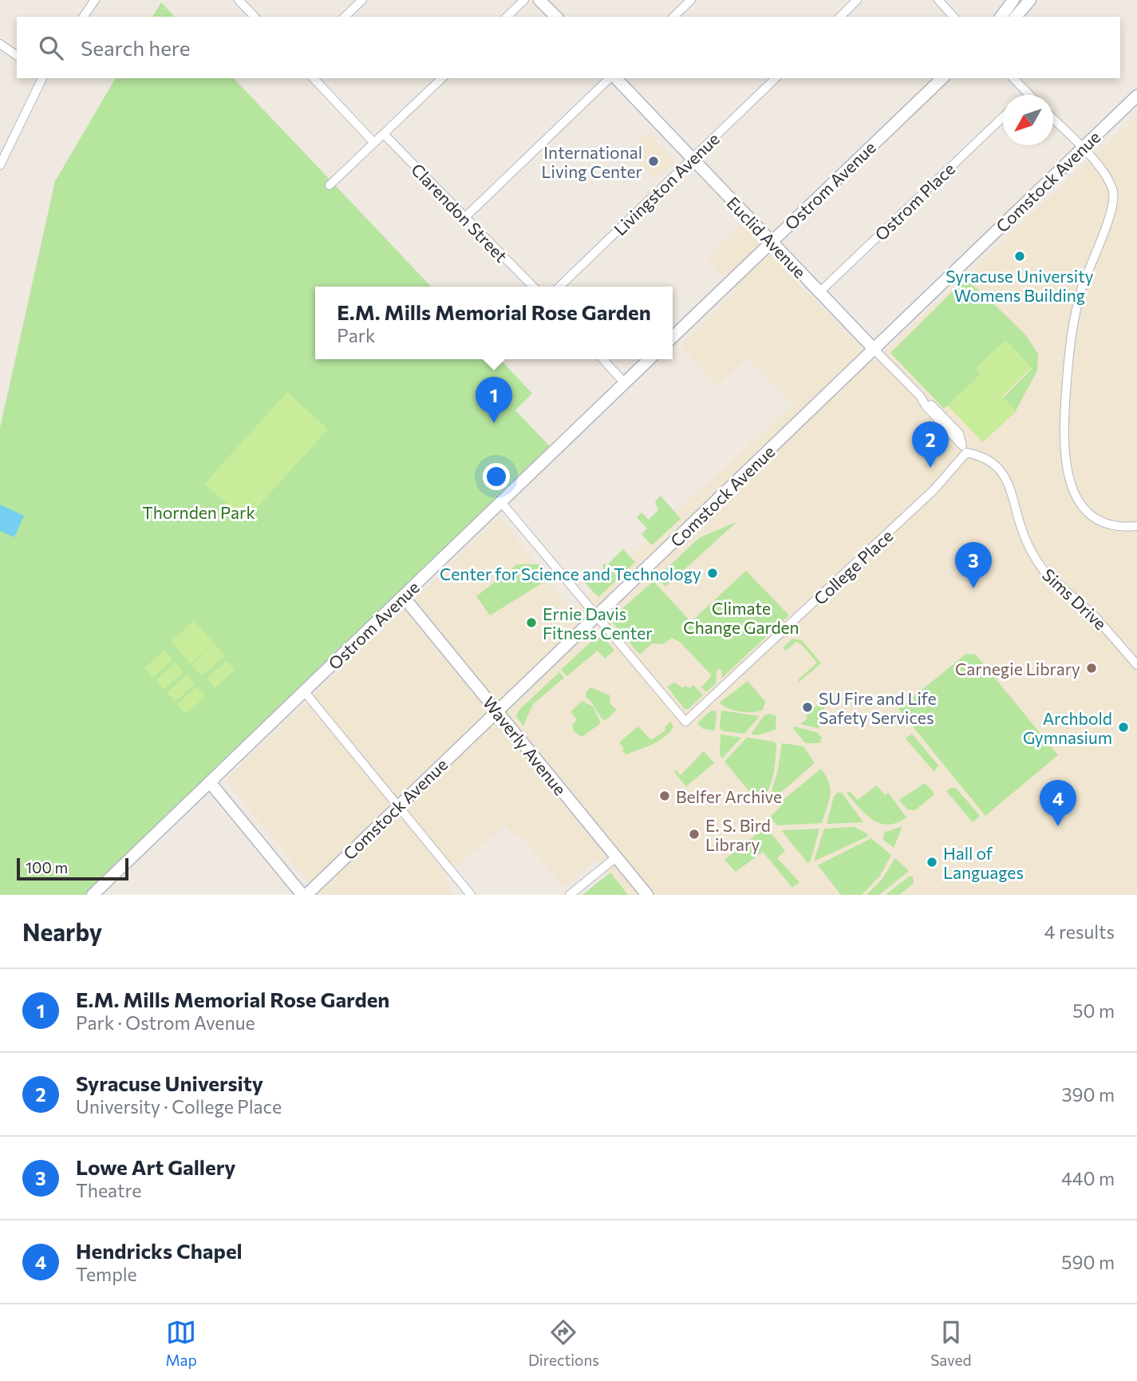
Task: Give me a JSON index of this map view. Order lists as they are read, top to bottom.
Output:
{
  "streets": {
    "street": [
      "Comstock Avenue",
      "Livingston Avenue",
      "Ostrom Avenue",
      "Ostrom Place",
      "Clarendon Street",
      "Euclid Avenue",
      "College Place",
      "Sims Drive",
      "Waverly Avenue"
    ]
  },
  "crossings": [
    ["Comstock Avenue", "Euclid Avenue"],
    ["Comstock Avenue", "College Place"],
    ["Comstock Avenue", "Waverly Avenue"],
    ["Livingston Avenue", "Euclid Avenue"],
    ["Ostrom Avenue", "Euclid Avenue"],
    ["Ostrom Avenue", "Waverly Avenue"],
    ["Ostrom Place", "Euclid Avenue"],
    ["Euclid Avenue", "College Place"],
    ["Euclid Avenue", "Sims Drive"],
    ["College Place", "Sims Drive"]
  ],
  "parks": ["Thornden Park", "Climate Change Garden"],
  "places": [
    "International Living Center",
    "Syracuse University Womens Building",
    "Center for Science and Technology",
    "Ernie Davis Fitness Center",
    "Carnegie Library",
    "SU Fire and Life Safety Services",
    "Archbold Gymnasium",
    "Belfer Archive",
    "E. S. Bird Library",
    "Hall of Languages"
  ],
  "scale_bar": "100 m",
  "north": "bottom left",
  "page": {
    "search": "Search here",
    "popup": ["E.M. Mills Memorial Rose Garden", "Park"],
    "pins": [
      "1",
      "2",
      "3",
      "4"
    ],
    "scale": "100 m",
    "heading": ["Nearby", "4 results"],
    "list": [
      {
        "mark": "1",
        "name": "E.M. Mills Memorial Rose Garden",
        "note": "Park · Ostrom Avenue",
        "value": "50 m"
      },
      {
        "mark": "2",
        "name": "Syracuse University",
        "note": "University · College Place",
        "value": "390 m"
      },
      {
        "mark": "3",
        "name": "Lowe Art Gallery",
        "note": "Theatre",
        "value": "440 m"
      },
      {
        "mark": "4",
        "name": "Hendricks Chapel",
        "note": "Temple",
        "value": "590 m"
      }
    ],
    "nav": ["Map", "Directions", "Saved"]
  }
}
